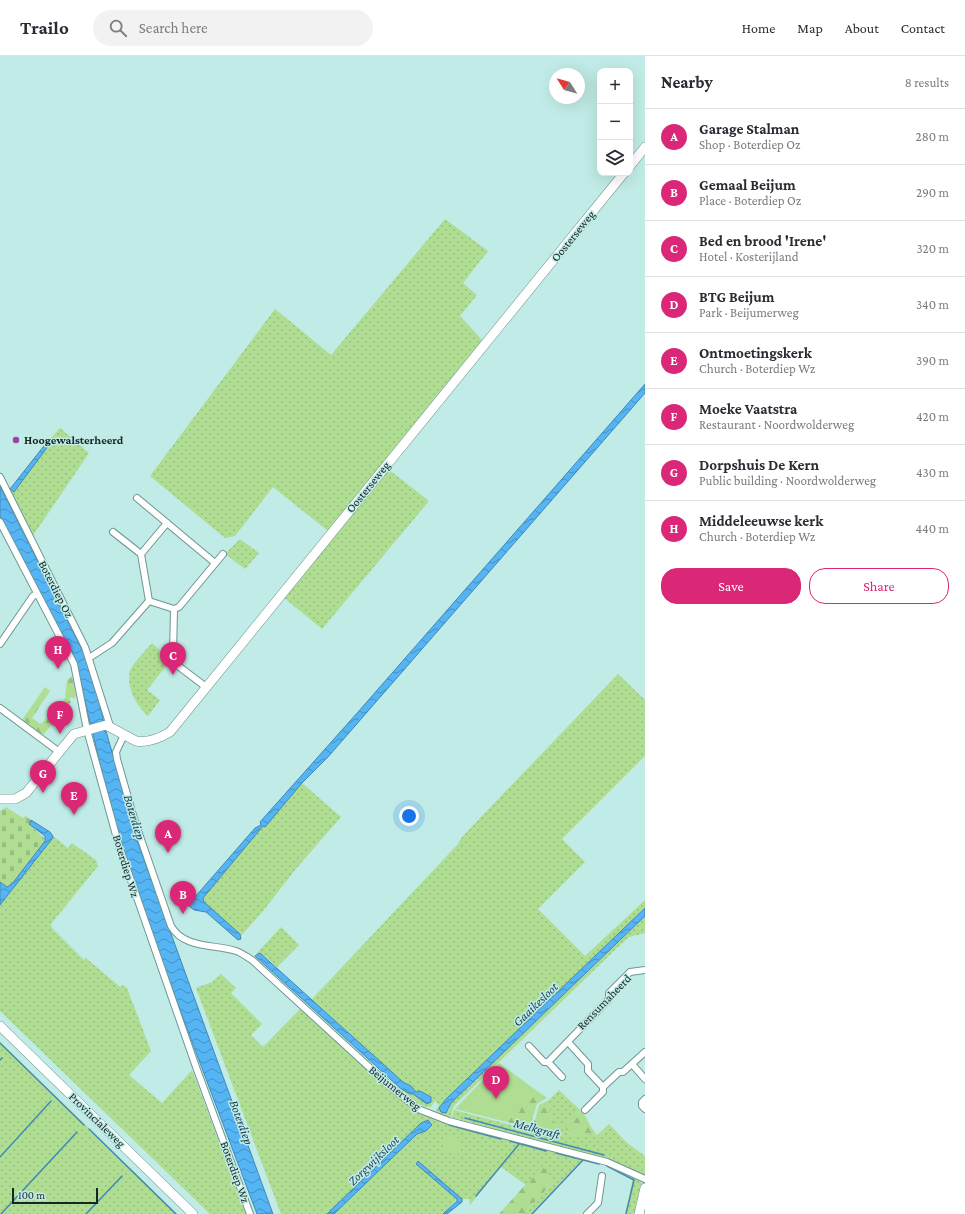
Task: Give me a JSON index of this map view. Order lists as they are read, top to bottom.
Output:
{
  "streets": {
    "street": [
      "Oosterseweg",
      "Boterdiep Oz",
      "Boterdiep Wz",
      "Rensumaheerd",
      "Beijumerweg",
      "Provincialeweg"
    ]
  },
  "crossings": [
    ["Oosterseweg", "Boterdiep Oz"],
    ["Oosterseweg", "Beijumerweg"]
  ],
  "water": [
    "Boterdiep",
    "Gaaikesloot",
    "Melkgraft",
    "Zorgwijksloot"
  ],
  "places": ["Hoogewalsterheerd"],
  "scale_bar": "100 m",
  "north": "top left",
  "page": {
    "header": "Trailo",
    "search": "Search here",
    "nav": [
      "Home",
      "Map",
      "About",
      "Contact"
    ],
    "heading": ["Nearby", "8 results"],
    "map_buttons": ["+", "−"],
    "list": [
      {
        "mark": "A",
        "name": "Garage Stalman",
        "note": "Shop · Boterdiep Oz",
        "value": "280 m"
      },
      {
        "mark": "B",
        "name": "Gemaal Beijum",
        "note": "Place · Boterdiep Oz",
        "value": "290 m"
      },
      {
        "mark": "C",
        "name": "Bed en brood 'Irene'",
        "note": "Hotel · Kosterijland",
        "value": "320 m"
      },
      {
        "mark": "D",
        "name": "BTG Beijum",
        "note": "Park · Beijumerweg",
        "value": "340 m"
      },
      {
        "mark": "E",
        "name": "Ontmoetingskerk",
        "note": "Church · Boterdiep Wz",
        "value": "390 m"
      },
      {
        "mark": "F",
        "name": "Moeke Vaatstra",
        "note": "Restaurant · Noordwolderweg",
        "value": "420 m"
      },
      {
        "mark": "G",
        "name": "Dorpshuis De Kern",
        "note": "Public building · Noordwolderweg",
        "value": "430 m"
      },
      {
        "mark": "H",
        "name": "Middeleeuwse kerk",
        "note": "Church · Boterdiep Wz",
        "value": "440 m"
      }
    ],
    "buttons": ["Save", "Share"],
    "pins": [
      "H",
      "C",
      "F",
      "G",
      "E",
      "A",
      "B",
      "D"
    ],
    "scale": "100 m"
  }
}
